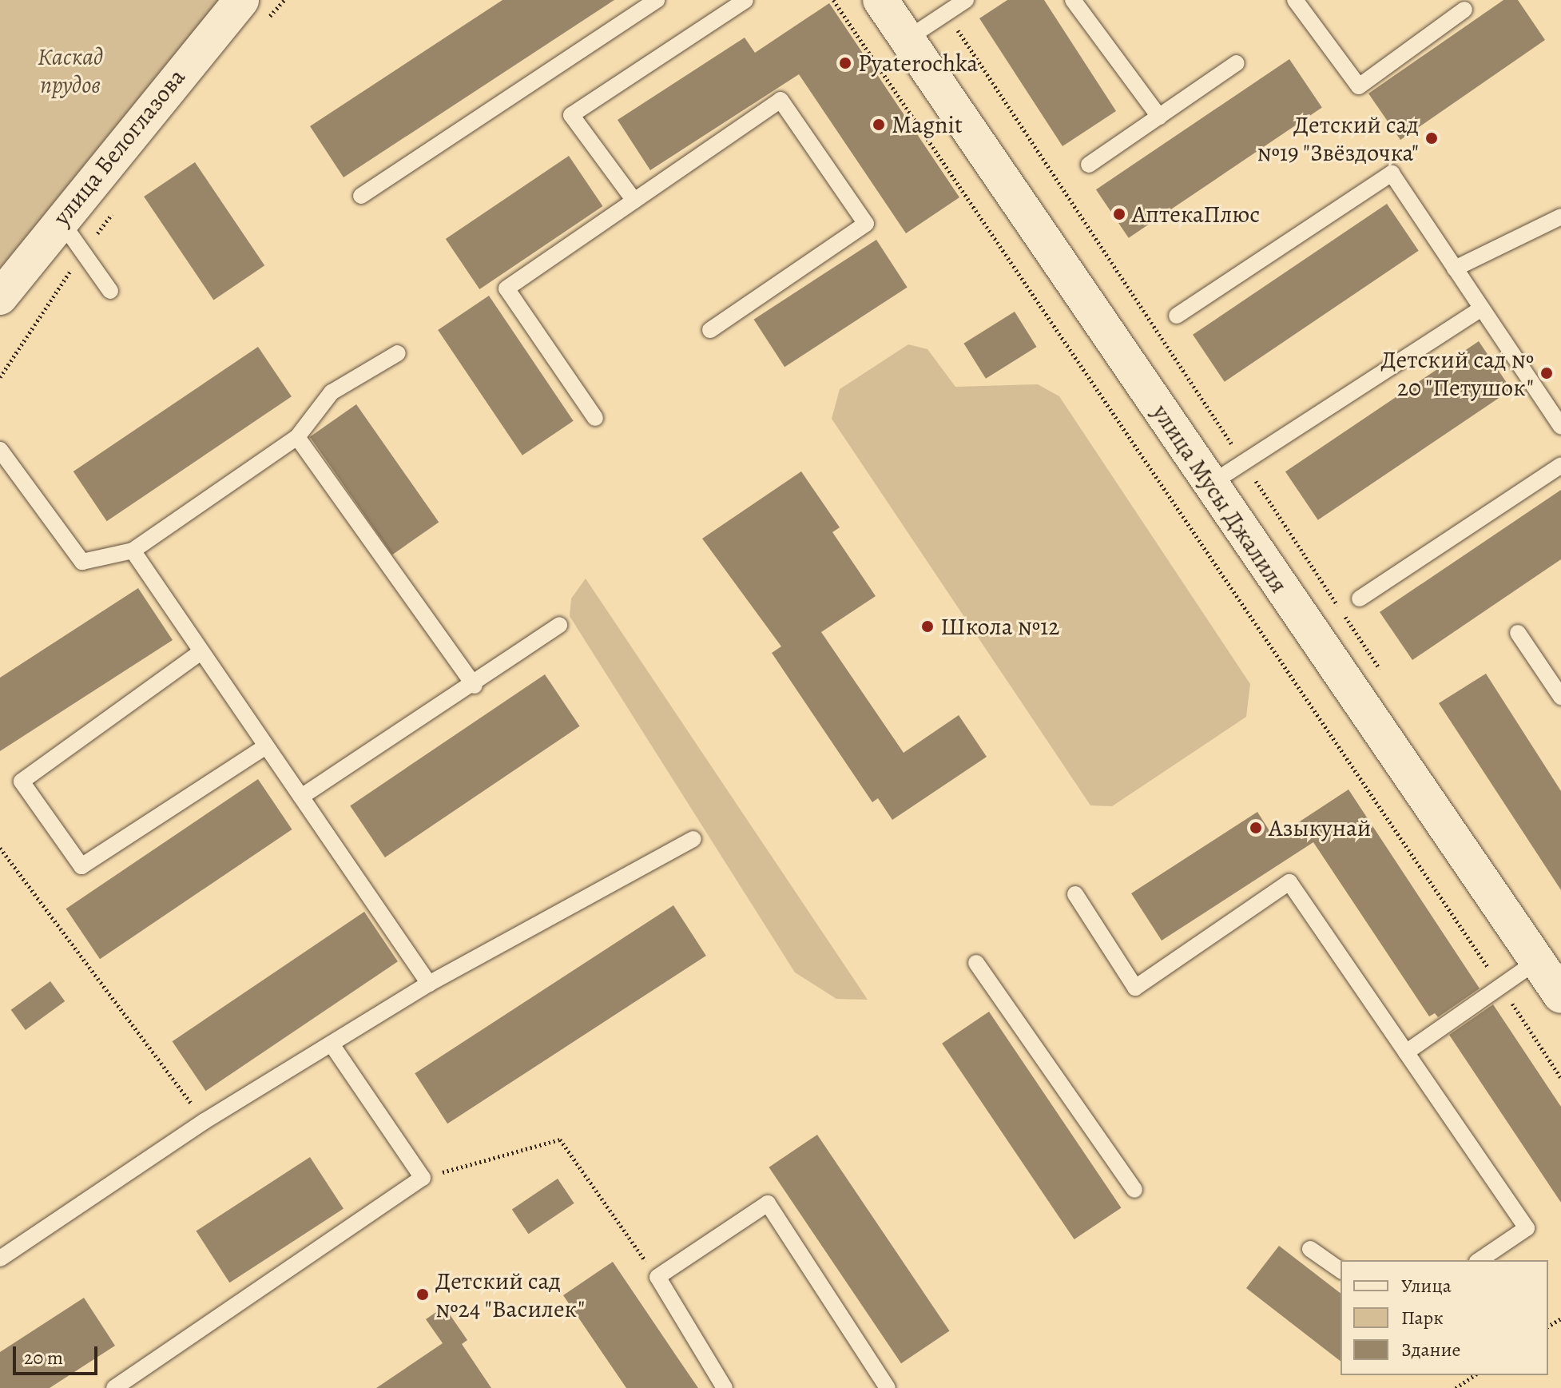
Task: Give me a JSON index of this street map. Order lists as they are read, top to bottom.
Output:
{
  "streets": {
    "street": ["улица Белоглазова", "улица Мусы Джалиля"]
  },
  "parks": ["Каскад прудов"],
  "places": [
    "Pyaterochka",
    "Magnit",
    "Детский сад №19 \"Звёздочка\"",
    "АптекаПлюс",
    "Детский сад № 20 \"Петушок\"",
    "Школа №12",
    "Азыкунай",
    "Детский сад №24 \"Василек\""
  ],
  "legend": ["Улица", "Парк", "Здание"],
  "scale_bar": "20 m"
}
